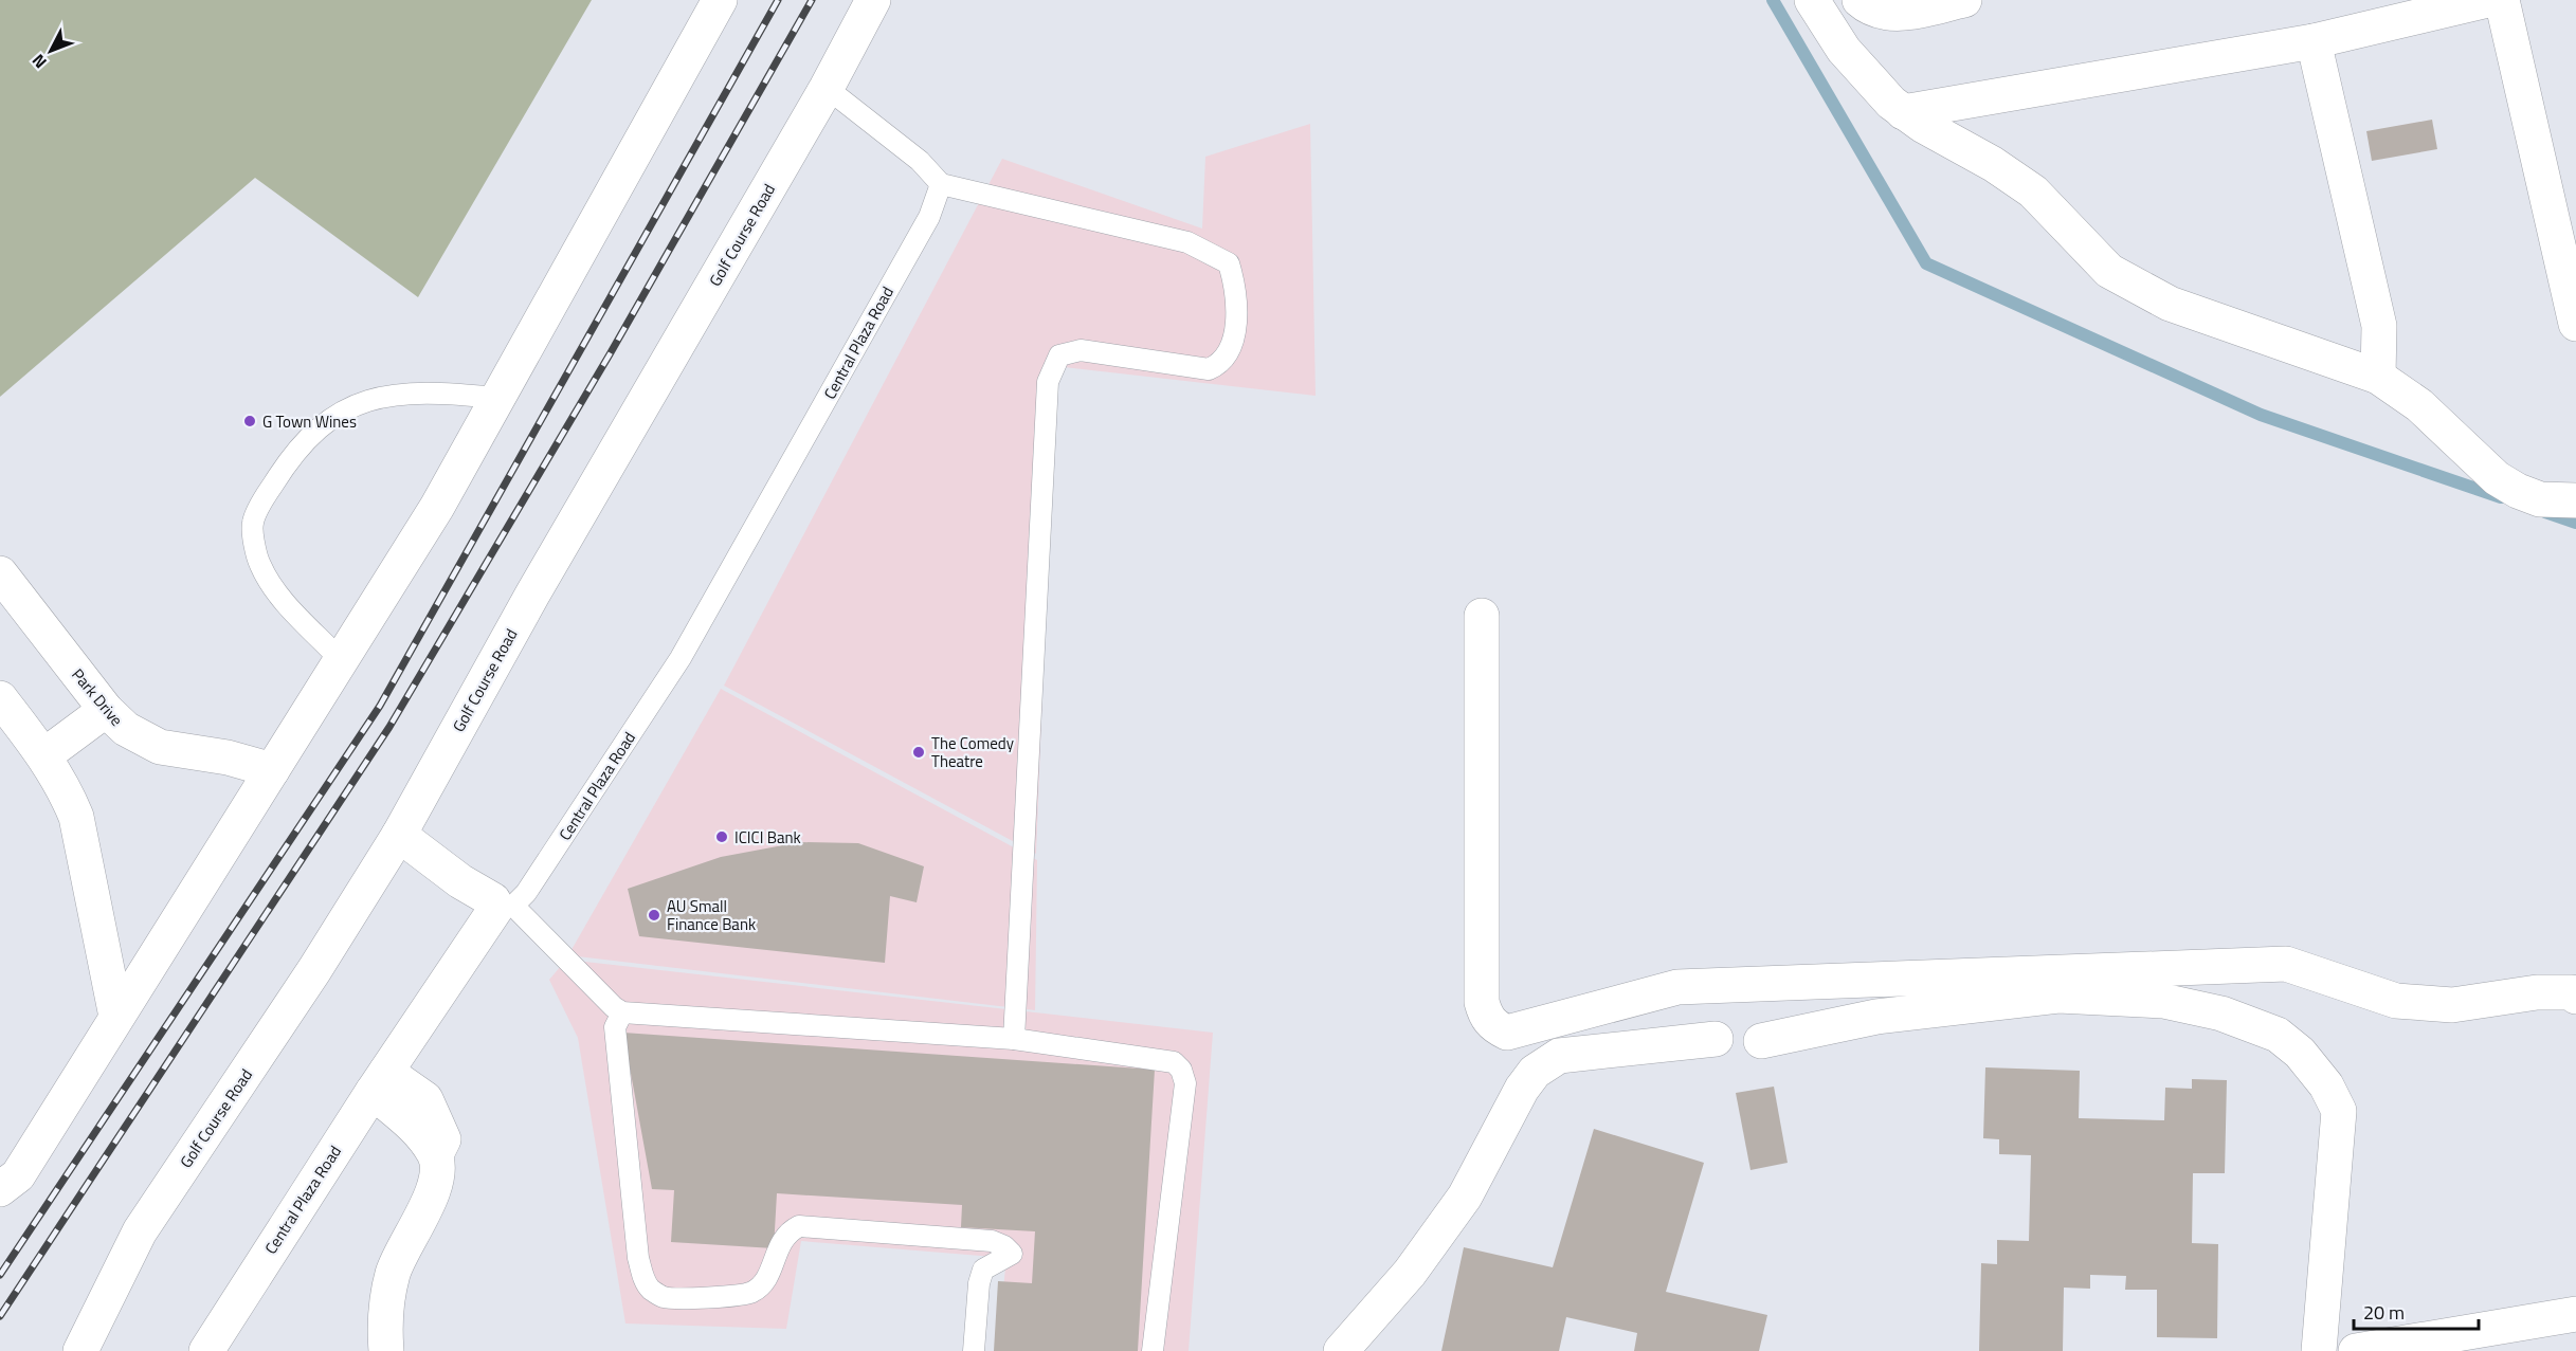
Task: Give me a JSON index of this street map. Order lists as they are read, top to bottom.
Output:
{
  "streets": {
    "street": ["Golf Course Road", "Central Plaza Road", "Park Drive"]
  },
  "places": [
    "G Town Wines",
    "The Comedy Theatre",
    "ICICI Bank",
    "AU Small Finance Bank"
  ],
  "scale_bar": "20 m",
  "north": "bottom left"
}
